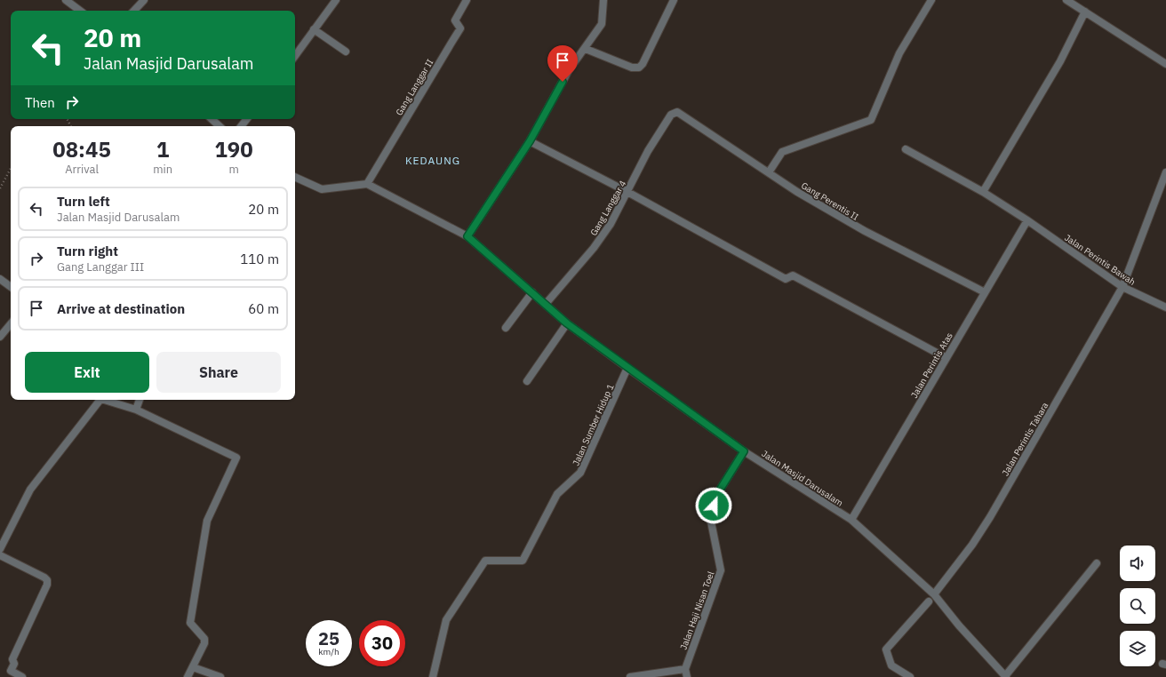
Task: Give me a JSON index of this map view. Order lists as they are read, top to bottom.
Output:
{
  "streets": {
    "street": [
      "Gang Langgar II",
      "Gang Perentis II",
      "Gang Langgar 4",
      "Jalan Perintis Bawah",
      "Jalan Perintis Atas",
      "Jalan Sumber Hidup 1",
      "Jalan Perintis Tahara",
      "Jalan Masjid Darusalam",
      "Jalan Haji Nisan Toel"
    ]
  },
  "crossings": [
    ["Gang Langgar II", "Jalan Masjid Darusalam"],
    ["Gang Perentis II", "Gang Langgar 4"],
    ["Gang Perentis II", "Jalan Perintis Atas"],
    ["Gang Langgar 4", "Jalan Masjid Darusalam"],
    ["Jalan Perintis Bawah", "Jalan Perintis Atas"],
    ["Jalan Perintis Bawah", "Jalan Perintis Tahara"],
    ["Jalan Perintis Atas", "Jalan Masjid Darusalam"],
    ["Jalan Sumber Hidup 1", "Jalan Masjid Darusalam"],
    ["Jalan Perintis Tahara", "Jalan Masjid Darusalam"],
    ["Jalan Masjid Darusalam", "Jalan Haji Nisan Toel"]
  ],
  "districts": ["KEDAUNG"],
  "page": {
    "turn": ["20 m", "Jalan Masjid Darusalam"],
    "then": "Then",
    "eta": [
      "08:45",
      "Arrival",
      "1",
      "min",
      "190",
      "m"
    ],
    "list": [
      {
        "name": "Turn left",
        "note": "Jalan Masjid Darusalam",
        "value": "20 m"
      },
      {
        "name": "Turn right",
        "note": "Gang Langgar III",
        "value": "110 m"
      },
      {
        "name": "Arrive at destination",
        "value": "60 m"
      }
    ],
    "buttons": ["Exit", "Share"],
    "speed": "25 km/h",
    "limit": "30"
  }
}
